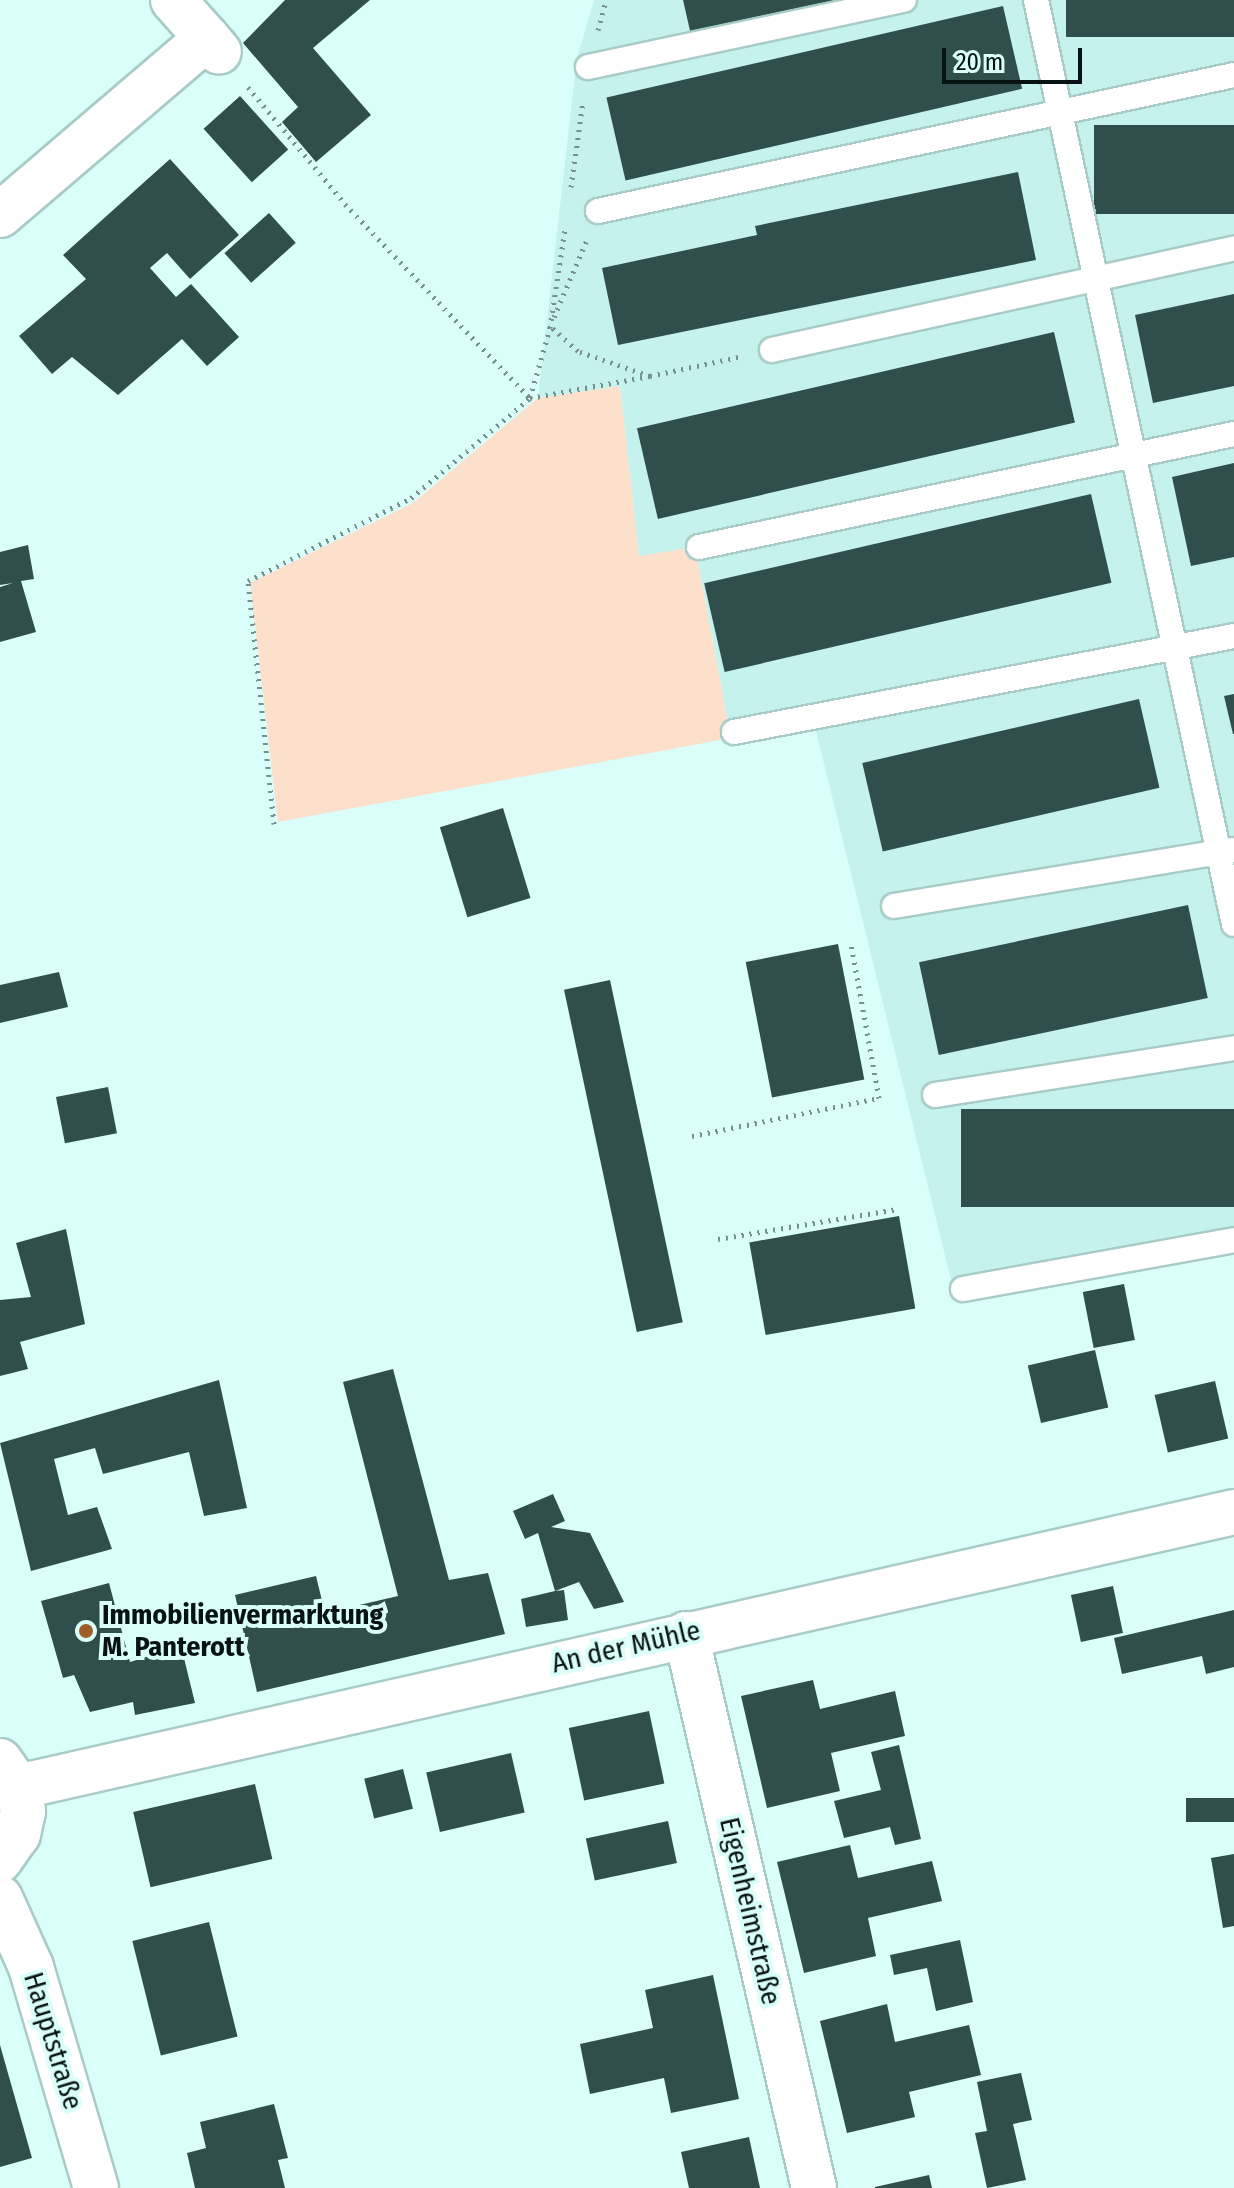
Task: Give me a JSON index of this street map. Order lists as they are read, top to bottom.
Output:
{
  "streets": {
    "street": ["An der Mühle", "Eigenheimstraße", "Hauptstraße"]
  },
  "crossings": [
    ["An der Mühle", "Eigenheimstraße"]
  ],
  "places": ["Immobilienvermarktung M. Panterott"],
  "scale_bar": "20 m"
}
